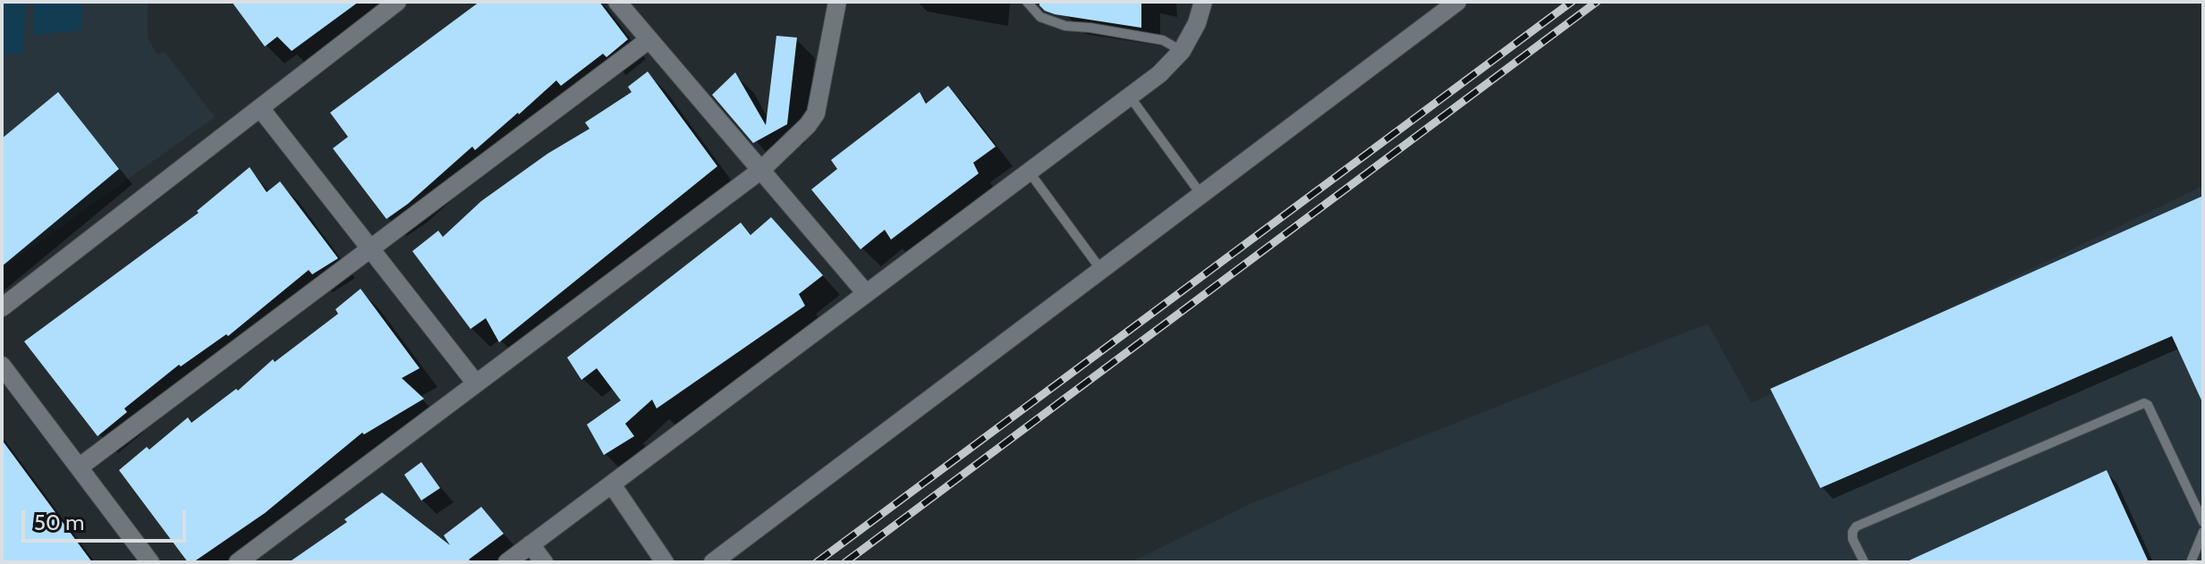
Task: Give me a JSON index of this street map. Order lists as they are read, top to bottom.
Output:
{
  "scale_bar": "50 m"
}
